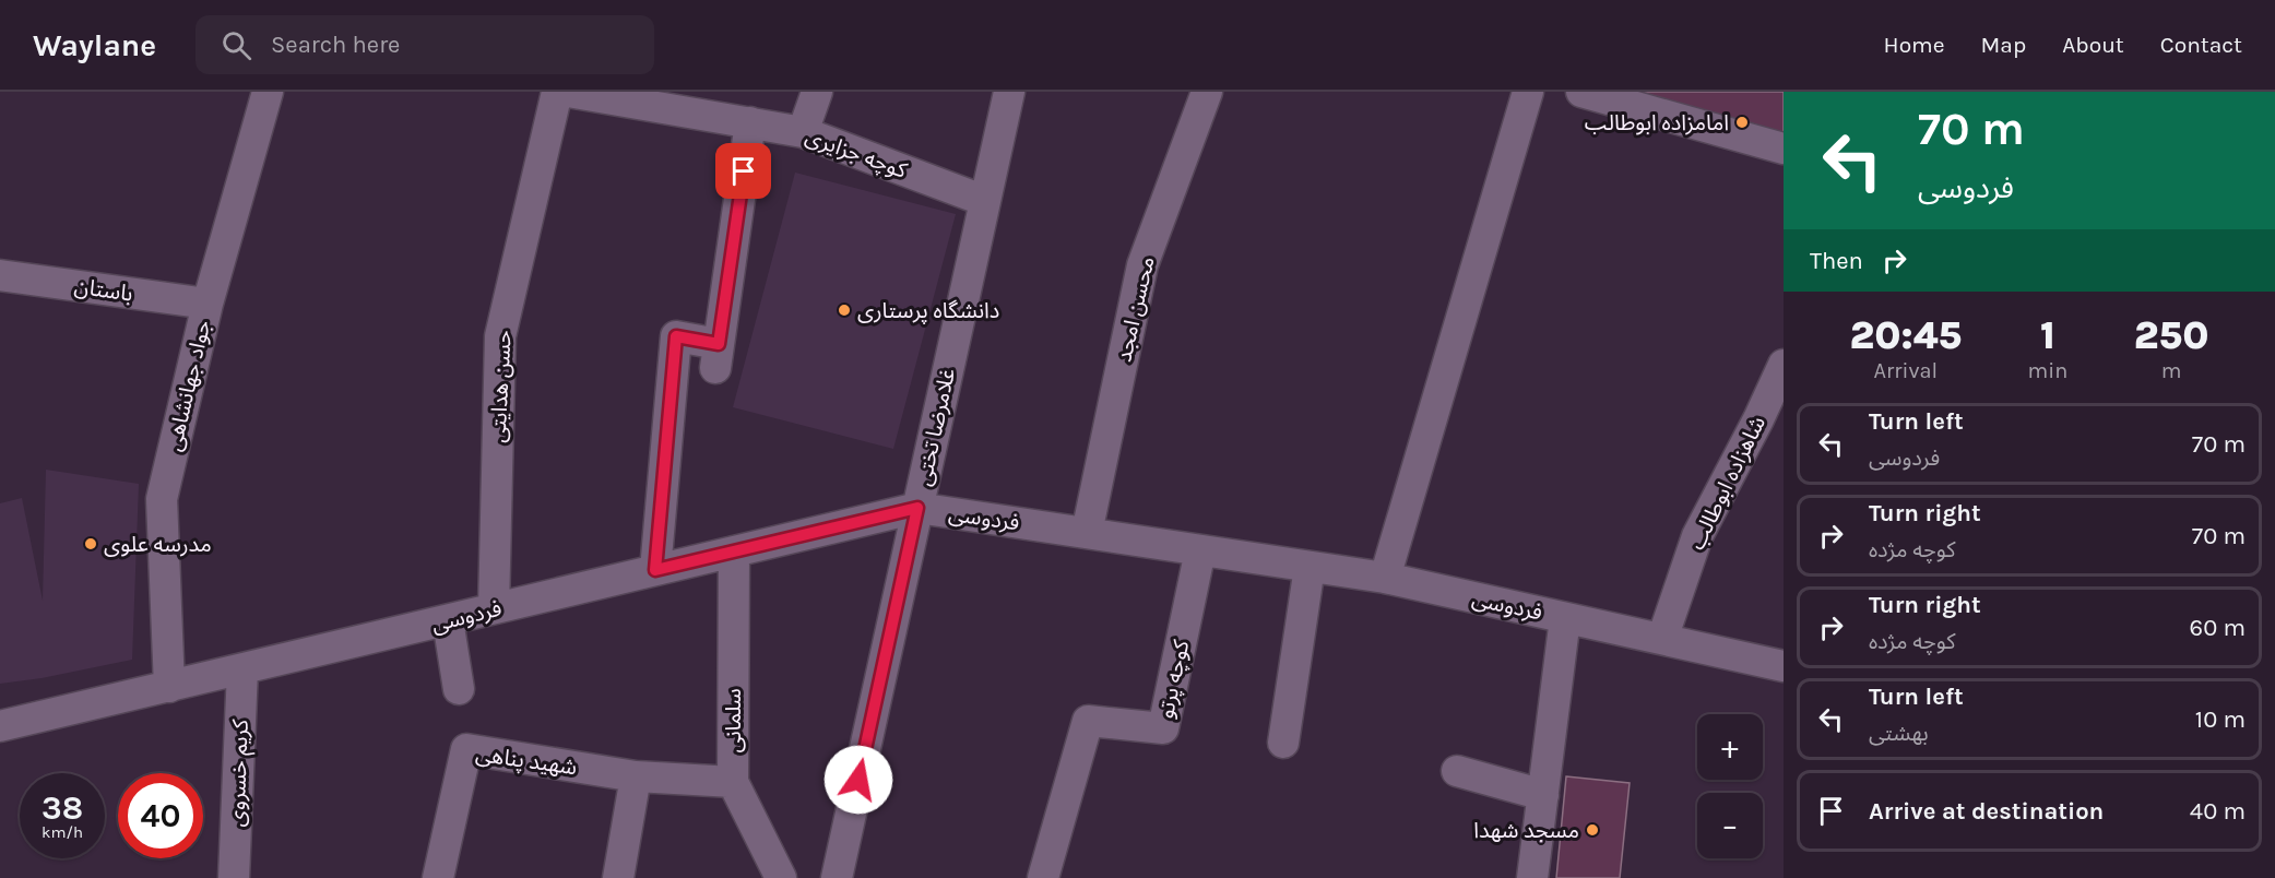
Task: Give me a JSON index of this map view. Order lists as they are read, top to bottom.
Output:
{
  "streets": {
    "street": [
      "کوچه جزایری",
      "باستان",
      "محسن امجد",
      "جواد جهانشاهی",
      "حسن هدایتی",
      "غلامرضا تختی",
      "شاهزاده ابوطالب",
      "فردوسی",
      "کوچه پرتو",
      "سلمانی",
      "شهید پناهی",
      "کریم خسروی"
    ]
  },
  "crossings": [
    ["کوچه جزایری", "غلامرضا تختی"],
    ["باستان", "جواد جهانشاهی"],
    ["محسن امجد", "فردوسی"],
    ["جواد جهانشاهی", "فردوسی"],
    ["حسن هدایتی", "فردوسی"],
    ["غلامرضا تختی", "فردوسی"],
    ["شاهزاده ابوطالب", "فردوسی"],
    ["فردوسی", "کوچه پرتو"],
    ["فردوسی", "سلمانی"],
    ["فردوسی", "کریم خسروی"]
  ],
  "places": [
    "امامزاده ابوطالب",
    "دانشگاه پرستاری",
    "مدرسه علوی",
    "مسجد شهدا"
  ],
  "page": {
    "header": "Waylane",
    "search": "Search here",
    "nav": [
      "Home",
      "Map",
      "About",
      "Contact"
    ],
    "turn": ["70 m", "فردوسی"],
    "then": "Then",
    "eta": [
      "20:45",
      "Arrival",
      "1",
      "min",
      "250",
      "m"
    ],
    "list": [
      {
        "name": "Turn left",
        "note": "فردوسی",
        "value": "70 m"
      },
      {
        "name": "Turn right",
        "note": "کوچه مژده",
        "value": "70 m"
      },
      {
        "name": "Turn right",
        "note": "کوچه مژده",
        "value": "60 m"
      },
      {
        "name": "Turn left",
        "note": "بهشتی",
        "value": "10 m"
      },
      {
        "name": "Arrive at destination",
        "value": "40 m"
      }
    ],
    "map_buttons": ["+", "−"],
    "speed": "38 km/h",
    "limit": "40"
  }
}
